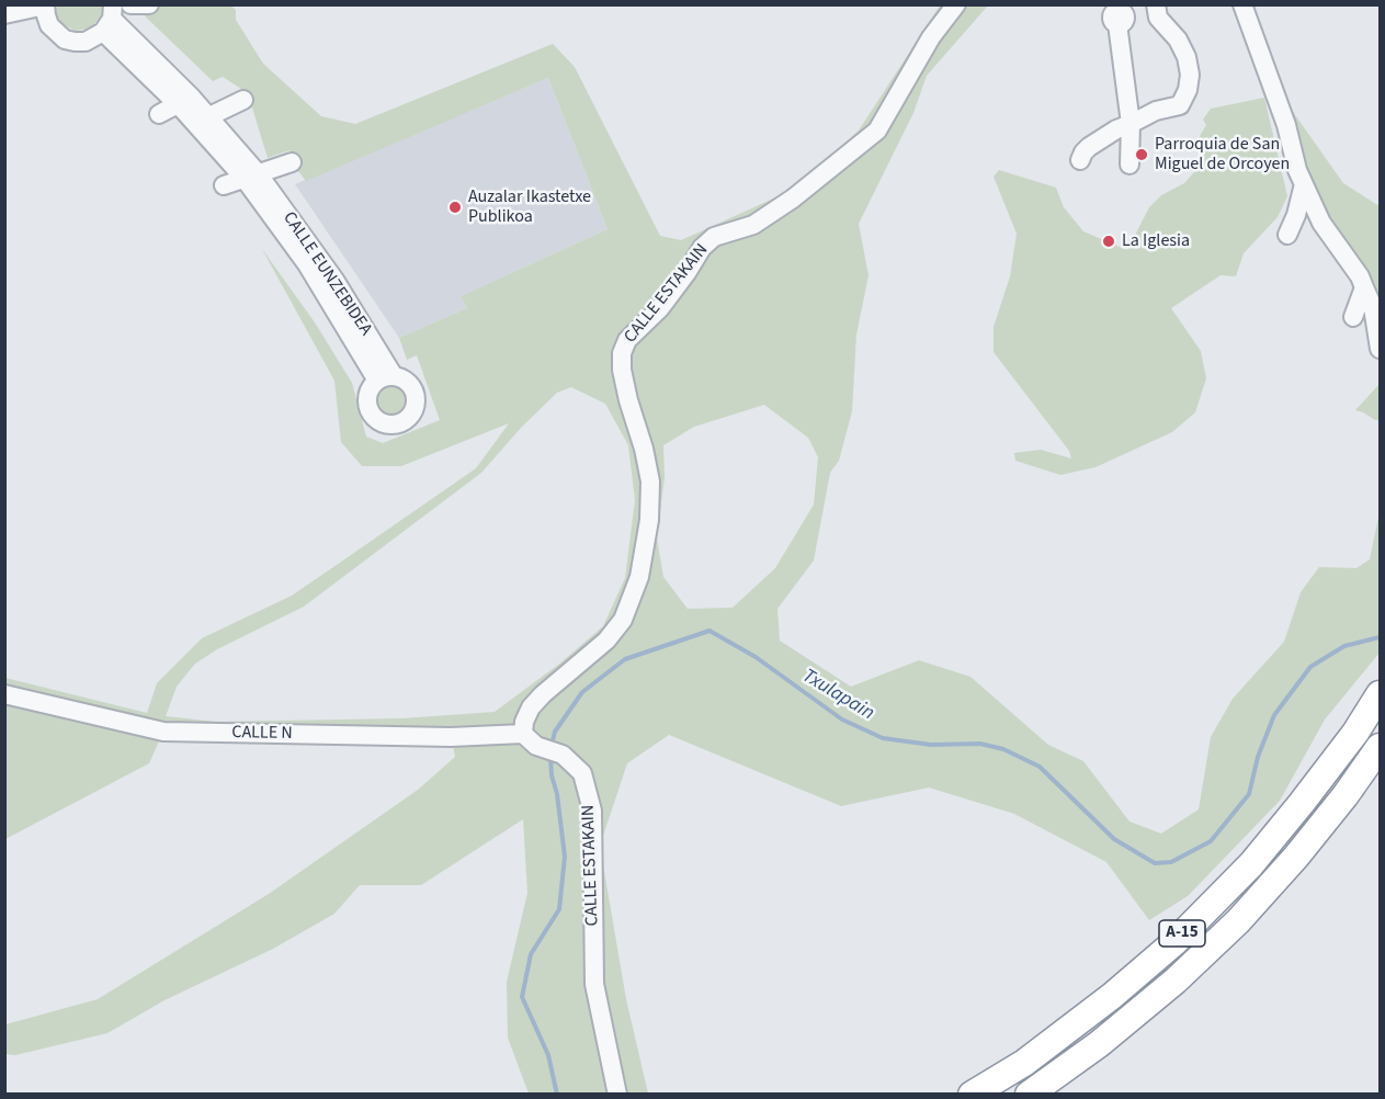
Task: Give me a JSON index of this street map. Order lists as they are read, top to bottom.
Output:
{
  "streets": {
    "highway": ["A-15"],
    "street": ["CALLE EUNZEBIDEA", "CALLE ESTAKAIN", "CALLE N"]
  },
  "crossings": [
    ["CALLE ESTAKAIN", "CALLE N"]
  ],
  "water": ["Txulapain"],
  "places": ["Parroquia de San Miguel de Orcoyen", "Auzalar Ikastetxe Publikoa", "La Iglesia"]
}
